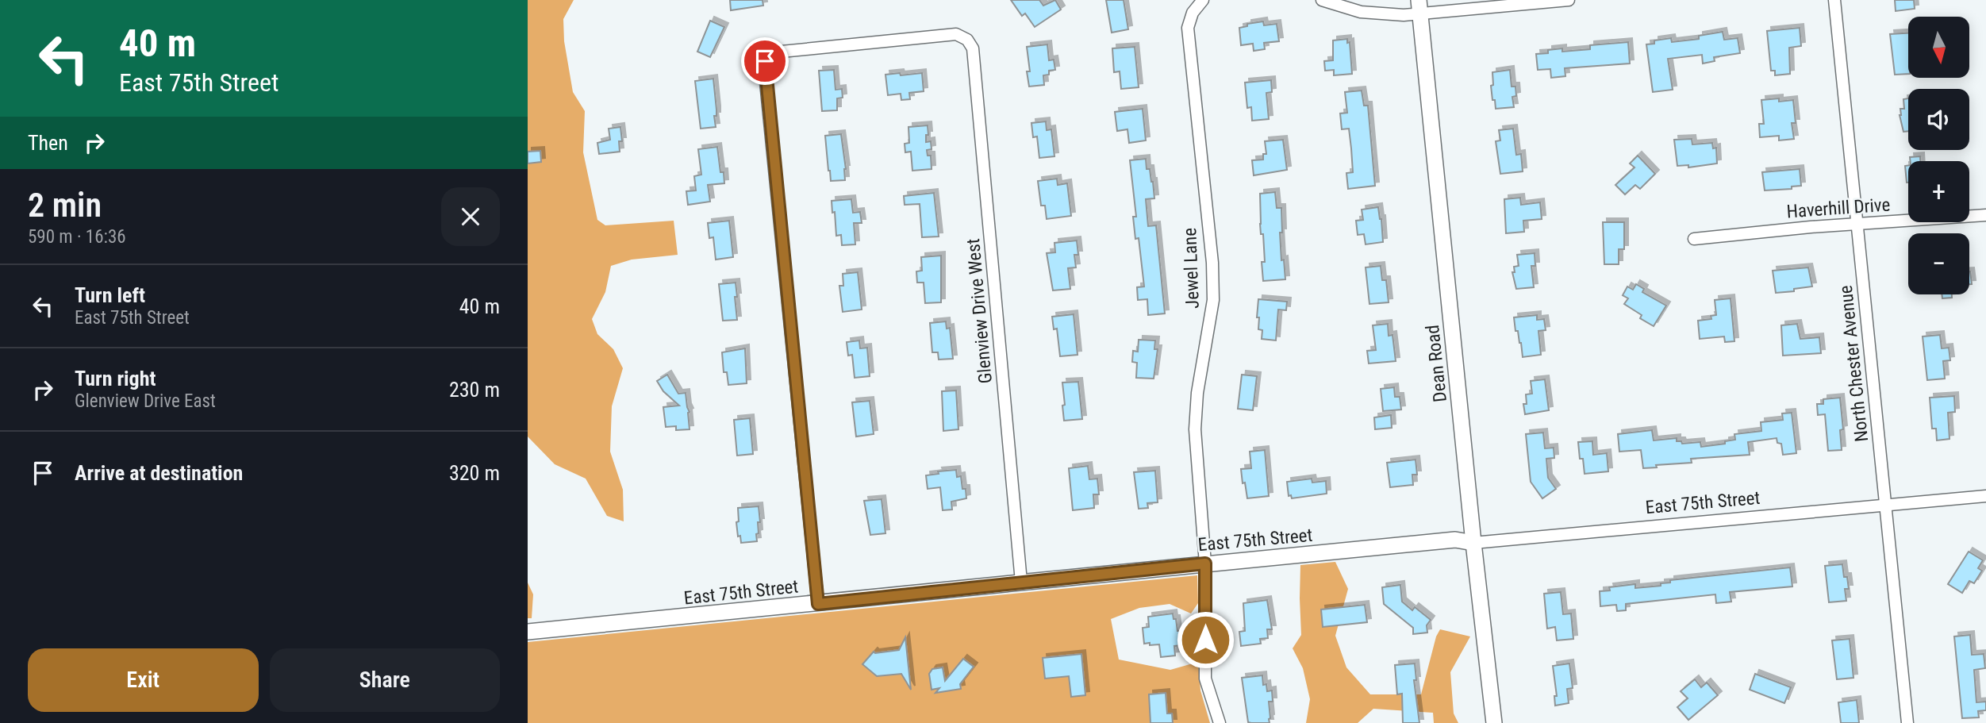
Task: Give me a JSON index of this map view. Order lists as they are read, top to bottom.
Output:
{
  "streets": {
    "street": [
      "Haverhill Drive",
      "Jewel Lane",
      "Glenview Drive West",
      "Dean Road",
      "North Chester Avenue",
      "East 75th Street"
    ]
  },
  "crossings": [
    ["Haverhill Drive", "North Chester Avenue"],
    ["Jewel Lane", "East 75th Street"],
    ["Glenview Drive West", "East 75th Street"],
    ["Dean Road", "East 75th Street"],
    ["North Chester Avenue", "East 75th Street"]
  ],
  "north": "bottom",
  "page": {
    "turn": ["40 m", "East 75th Street"],
    "map_buttons": ["+", "−"],
    "then": "Then",
    "heading": ["2 min", "590 m · 16:36"],
    "list": [
      {
        "name": "Turn left",
        "note": "East 75th Street",
        "value": "40 m"
      },
      {
        "name": "Turn right",
        "note": "Glenview Drive East",
        "value": "230 m"
      },
      {
        "name": "Arrive at destination",
        "value": "320 m"
      }
    ],
    "buttons": ["Exit", "Share"]
  }
}
